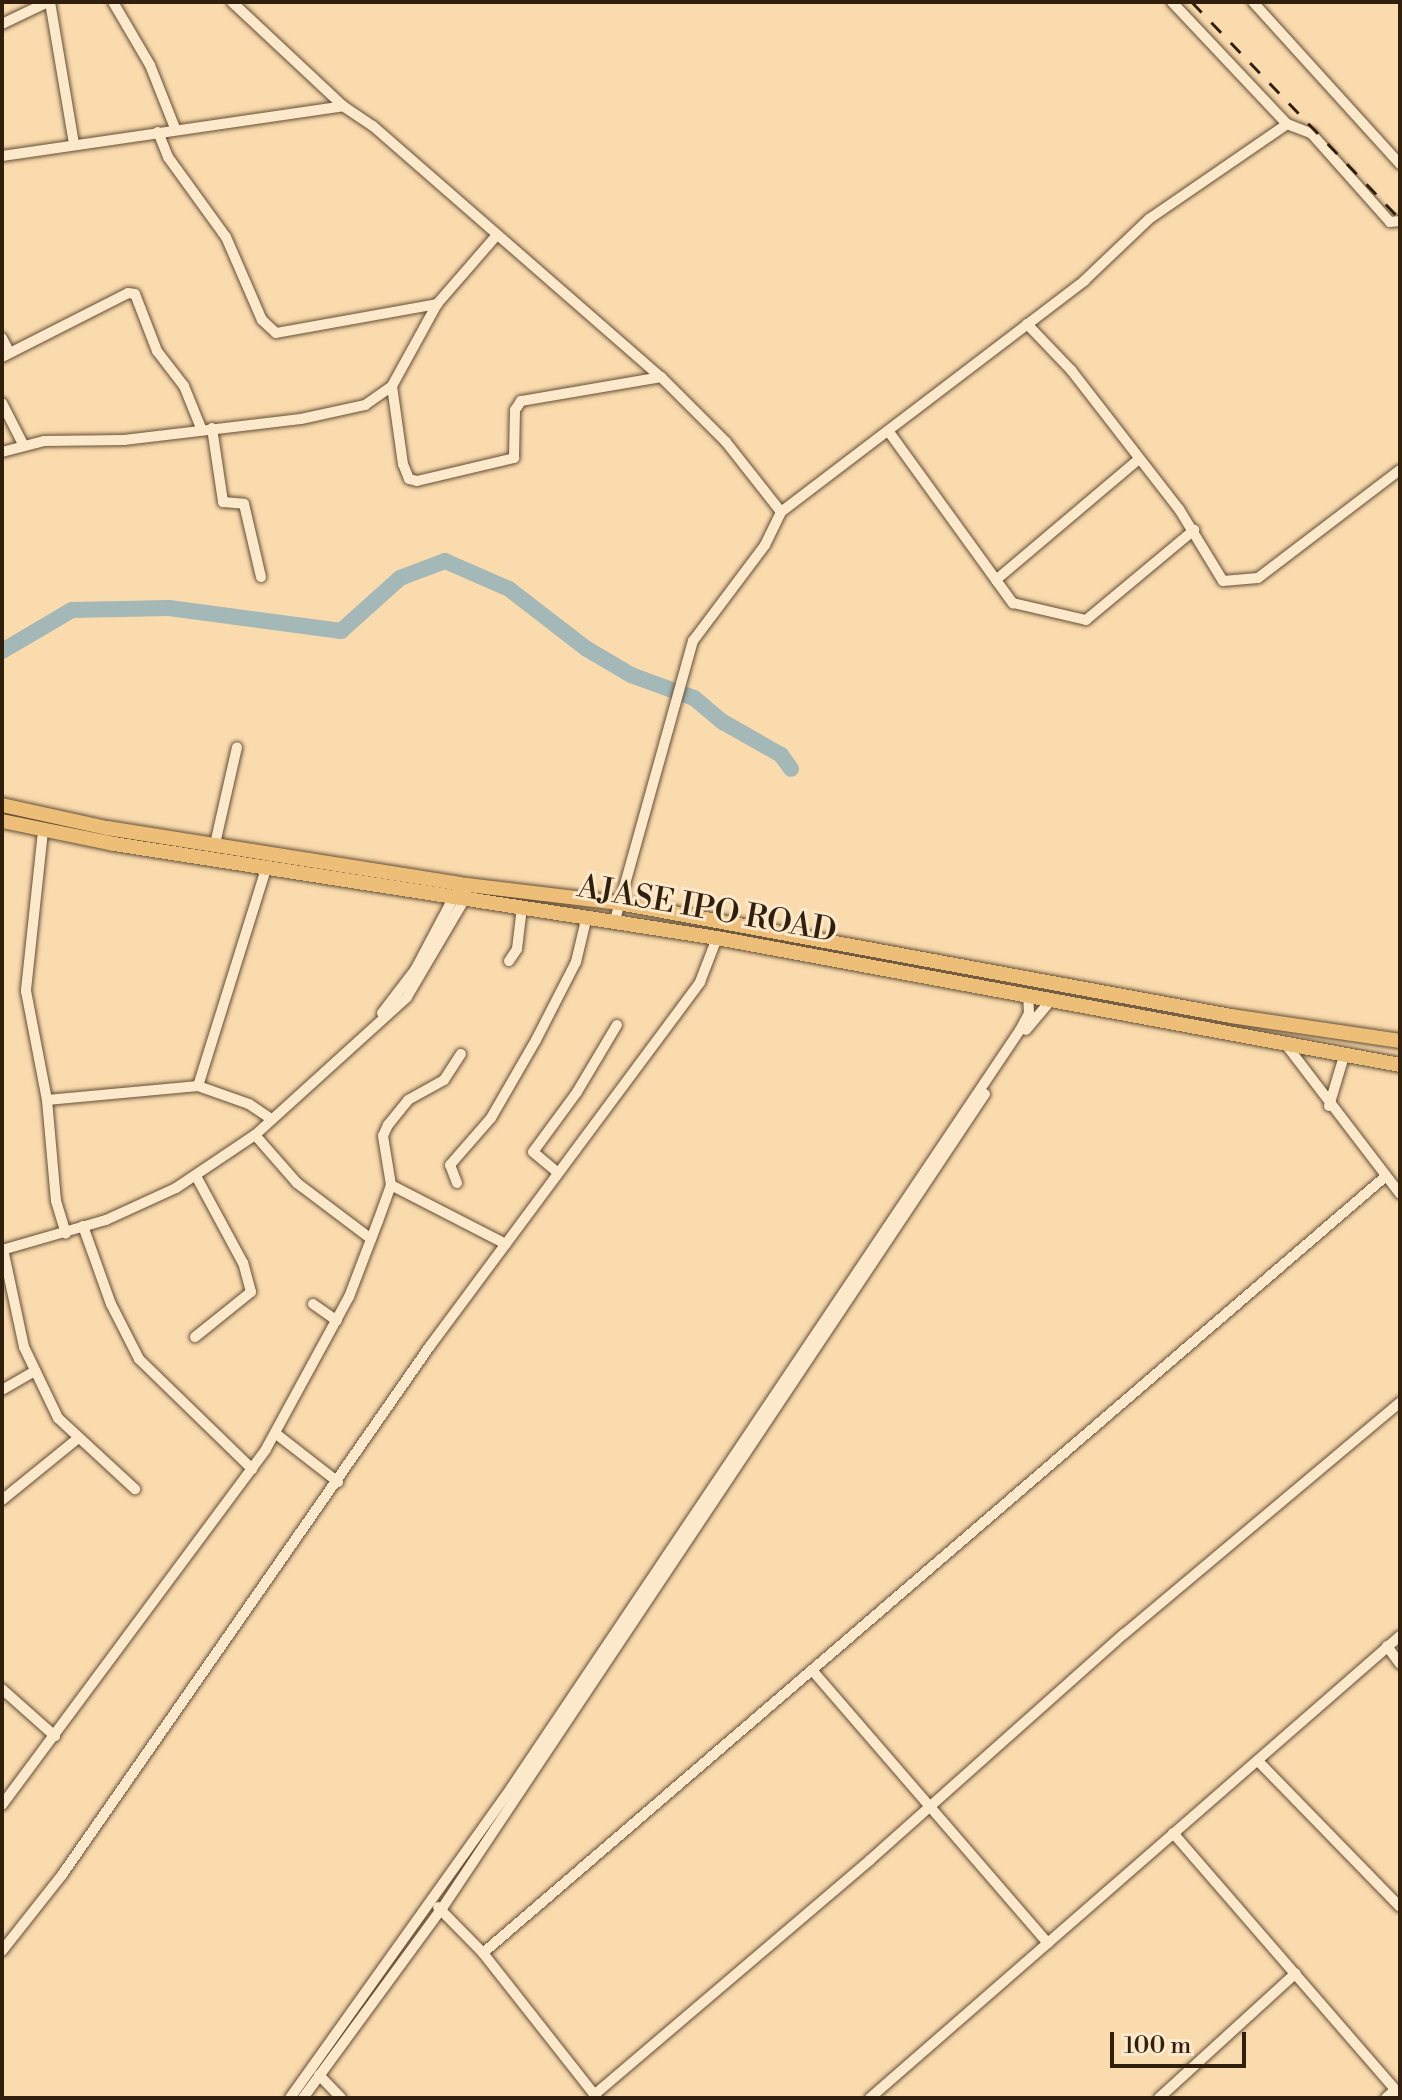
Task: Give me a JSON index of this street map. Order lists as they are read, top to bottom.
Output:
{
  "streets": {
    "highway": ["AJASE IPO ROAD"]
  },
  "scale_bar": "100 m"
}
